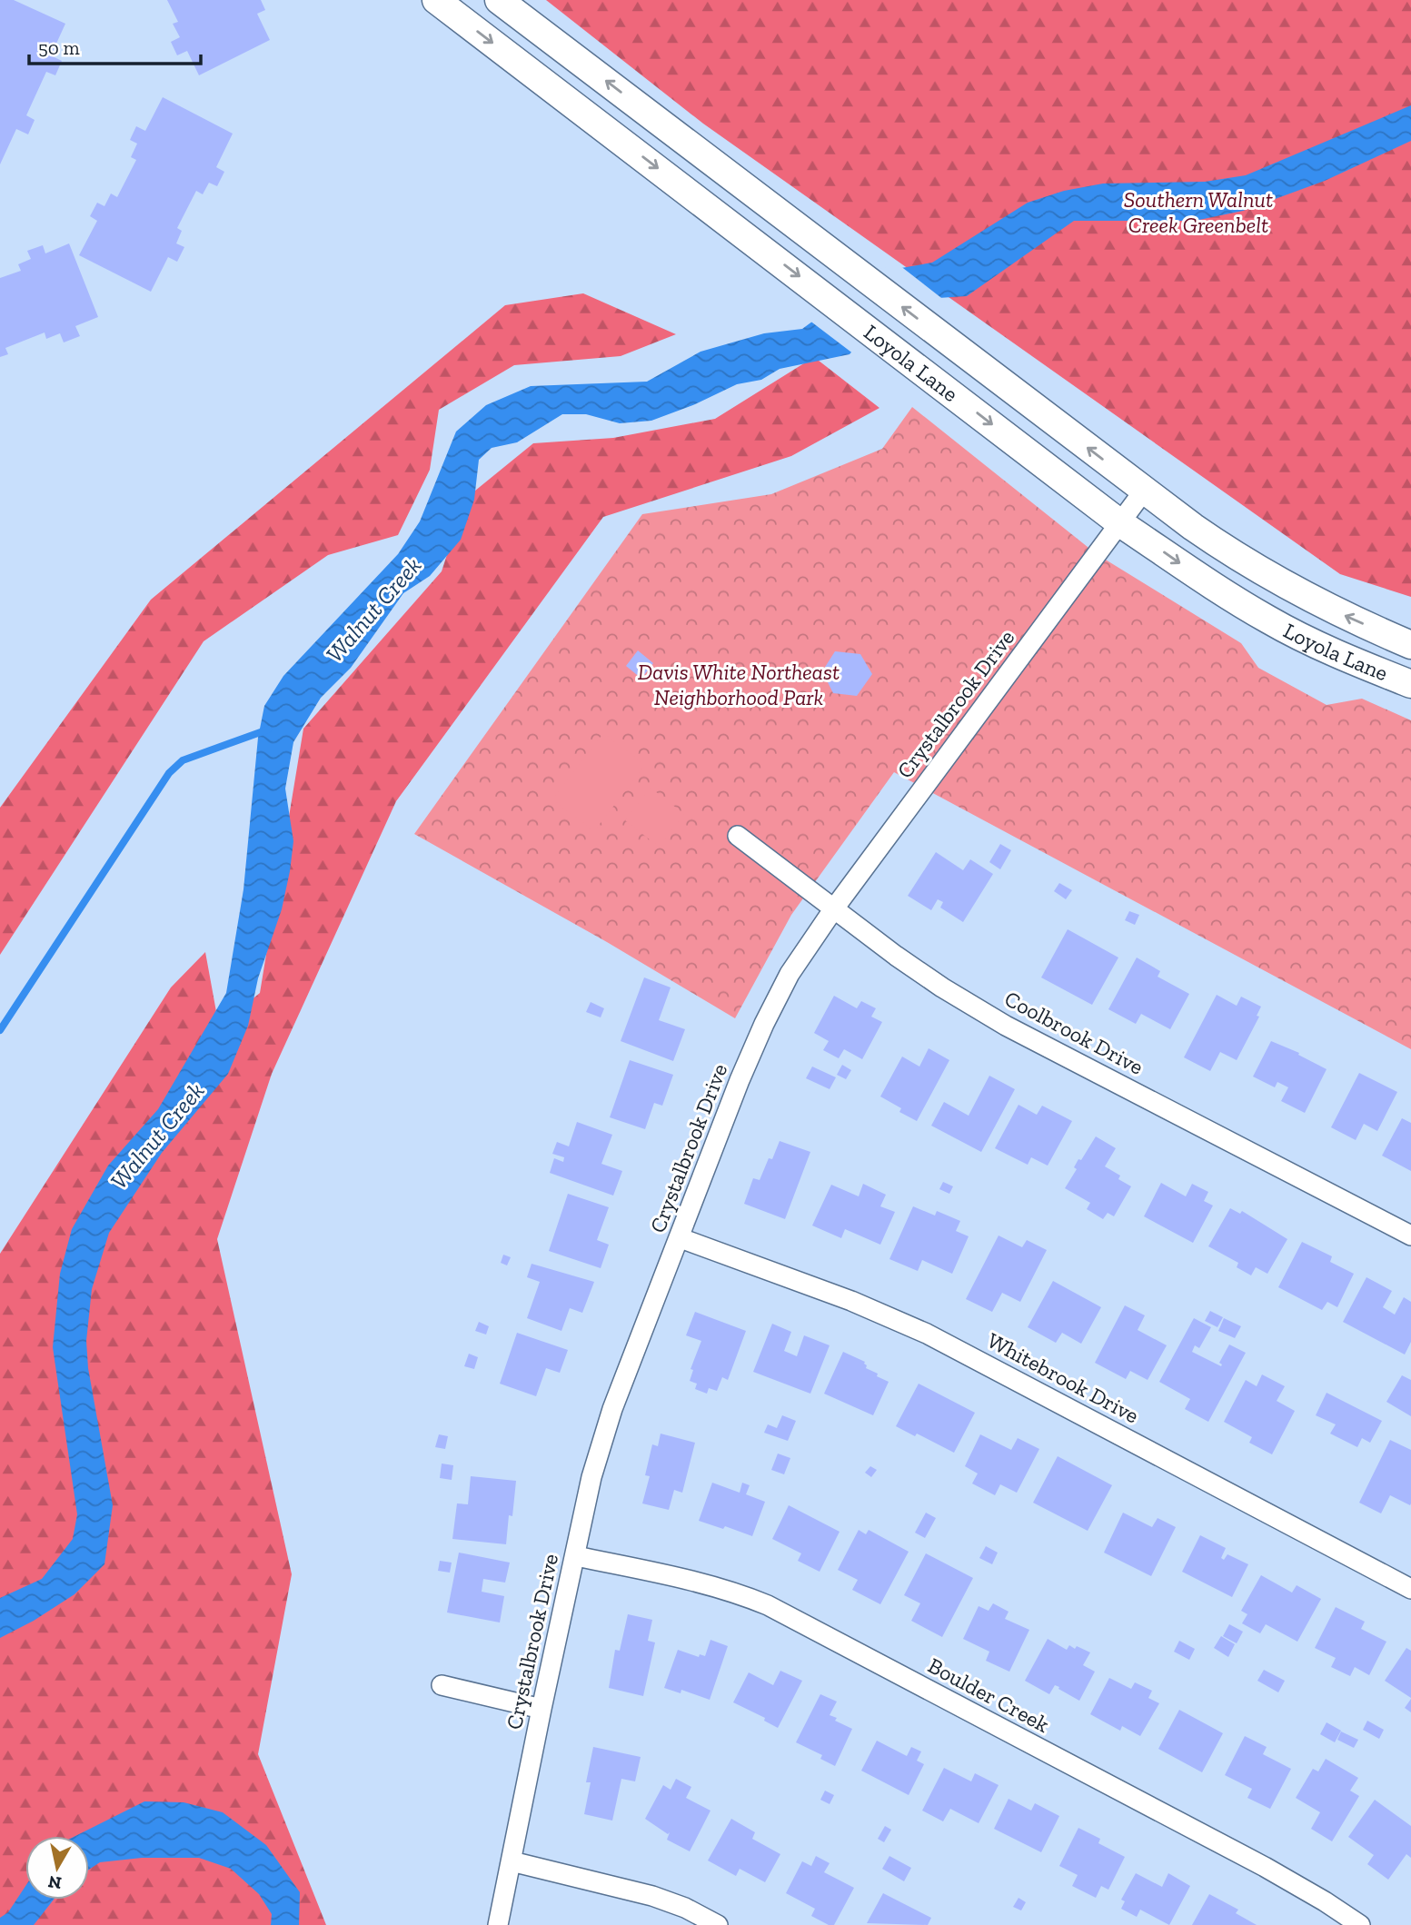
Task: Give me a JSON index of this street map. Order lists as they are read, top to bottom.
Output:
{
  "streets": {
    "main road": ["Loyola Lane"],
    "street": [
      "Crystalbrook Drive",
      "Coolbrook Drive",
      "Whitebrook Drive",
      "Boulder Creek"
    ]
  },
  "crossings": [
    ["Loyola Lane", "Crystalbrook Drive"],
    ["Crystalbrook Drive", "Coolbrook Drive"],
    ["Crystalbrook Drive", "Whitebrook Drive"],
    ["Crystalbrook Drive", "Boulder Creek"]
  ],
  "water": ["Walnut Creek"],
  "parks": ["Southern Walnut Creek Greenbelt", "Davis White Northeast Neighborhood Park"],
  "scale_bar": "50 m",
  "north": "bottom"
}
